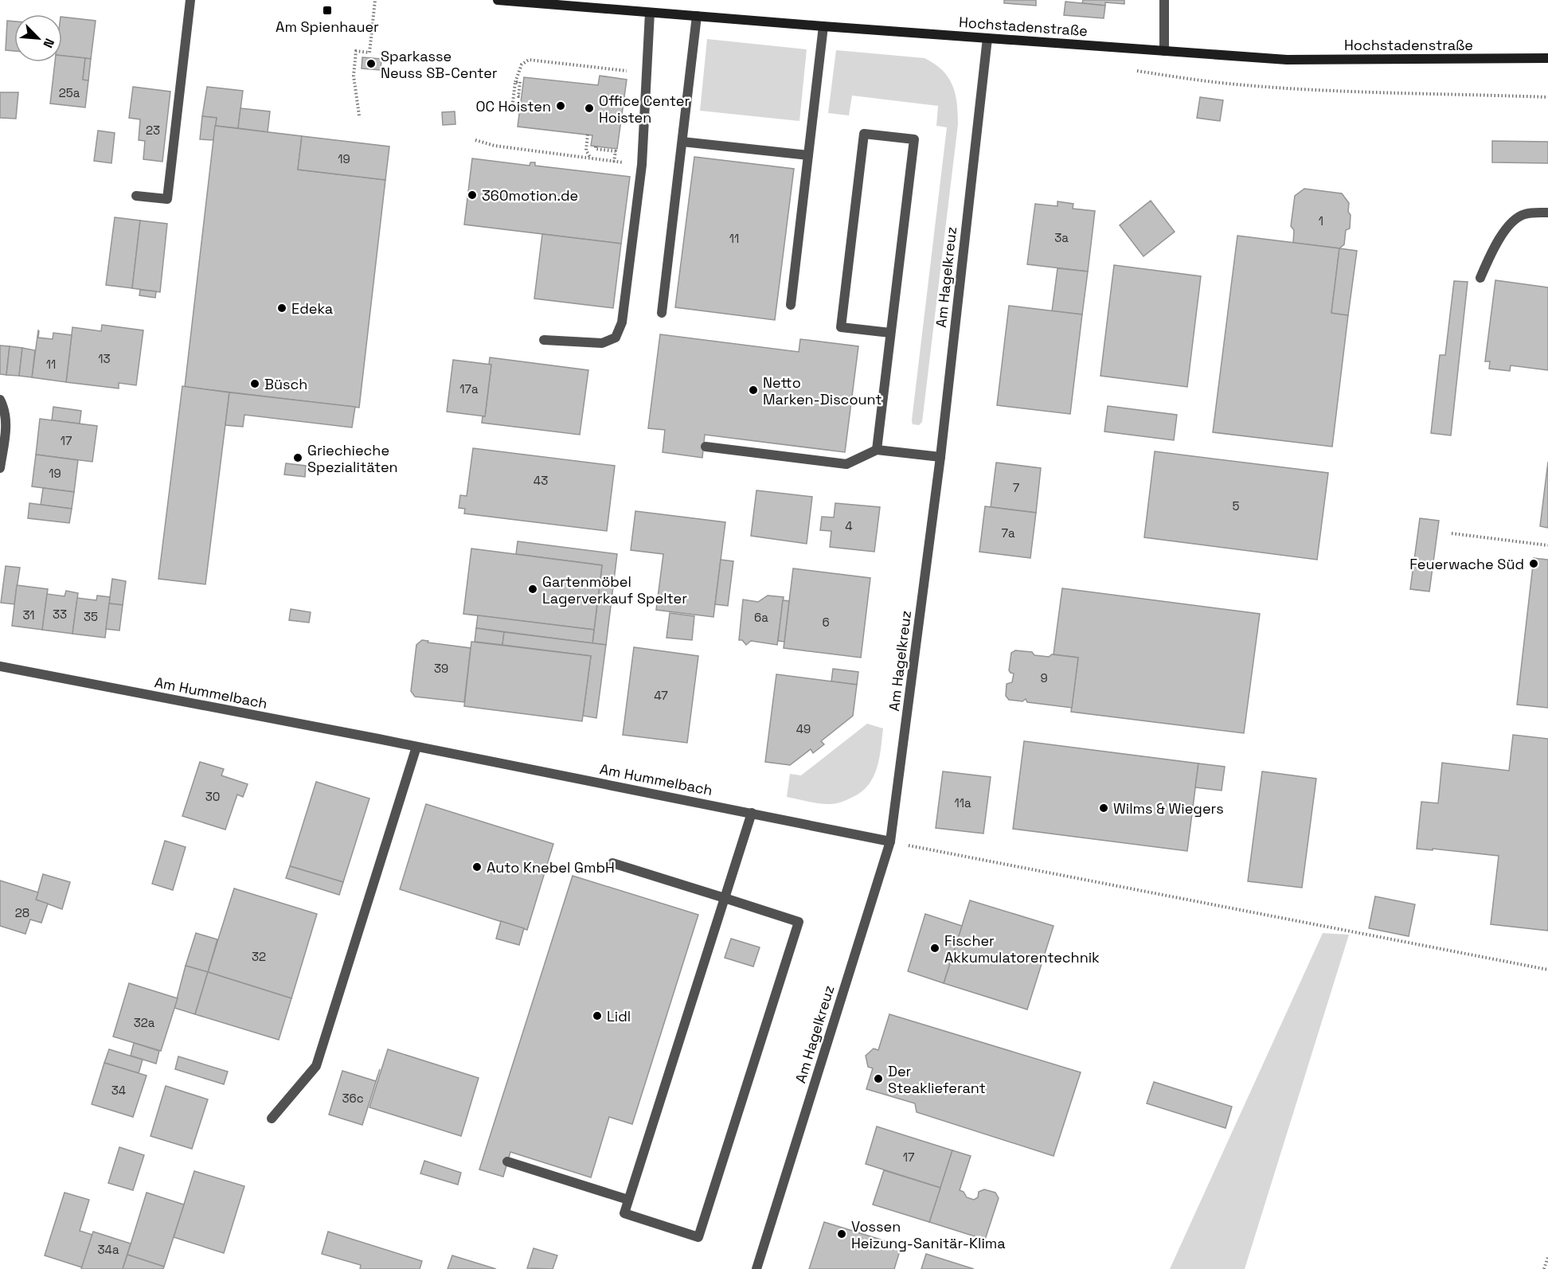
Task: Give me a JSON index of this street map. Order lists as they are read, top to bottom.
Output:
{
  "streets": {
    "main road": ["Hochstadenstraße"],
    "street": ["Am Hagelkreuz", "Am Hummelbach"]
  },
  "crossings": [
    ["Hochstadenstraße", "Am Hagelkreuz"],
    ["Am Hagelkreuz", "Am Hummelbach"]
  ],
  "places": {
    "transit": ["Am Spienhauer"],
    "other": [
      "Sparkasse Neuss SB-Center",
      "OC Hoisten",
      "Office Center Hoisten",
      "360motion.de",
      "Edeka",
      "Büsch",
      "Netto Marken-Discount",
      "Griechieche Spezialitäten",
      "Feuerwache Süd",
      "Gartenmöbel Lagerverkauf Spelter",
      "Wilms & Wiegers",
      "Auto Knebel GmbH",
      "Fischer Akkumulatorentechnik",
      "Lidl",
      "Der Steaklieferant",
      "Vossen Heizung-Sanitär-Klima"
    ]
  },
  "house_numbers": [
    "25a",
    "23",
    "19",
    "1",
    "3a",
    "11",
    "13",
    "11",
    "17a",
    "17",
    "19",
    "43",
    "7",
    "5",
    "4",
    "7a",
    "33",
    "31",
    "35",
    "6a",
    "6",
    "39",
    "9",
    "47",
    "49",
    "30",
    "11a",
    "28",
    "32",
    "32a",
    "34",
    "36c",
    "17",
    "34a"
  ],
  "north": "bottom right"
}
